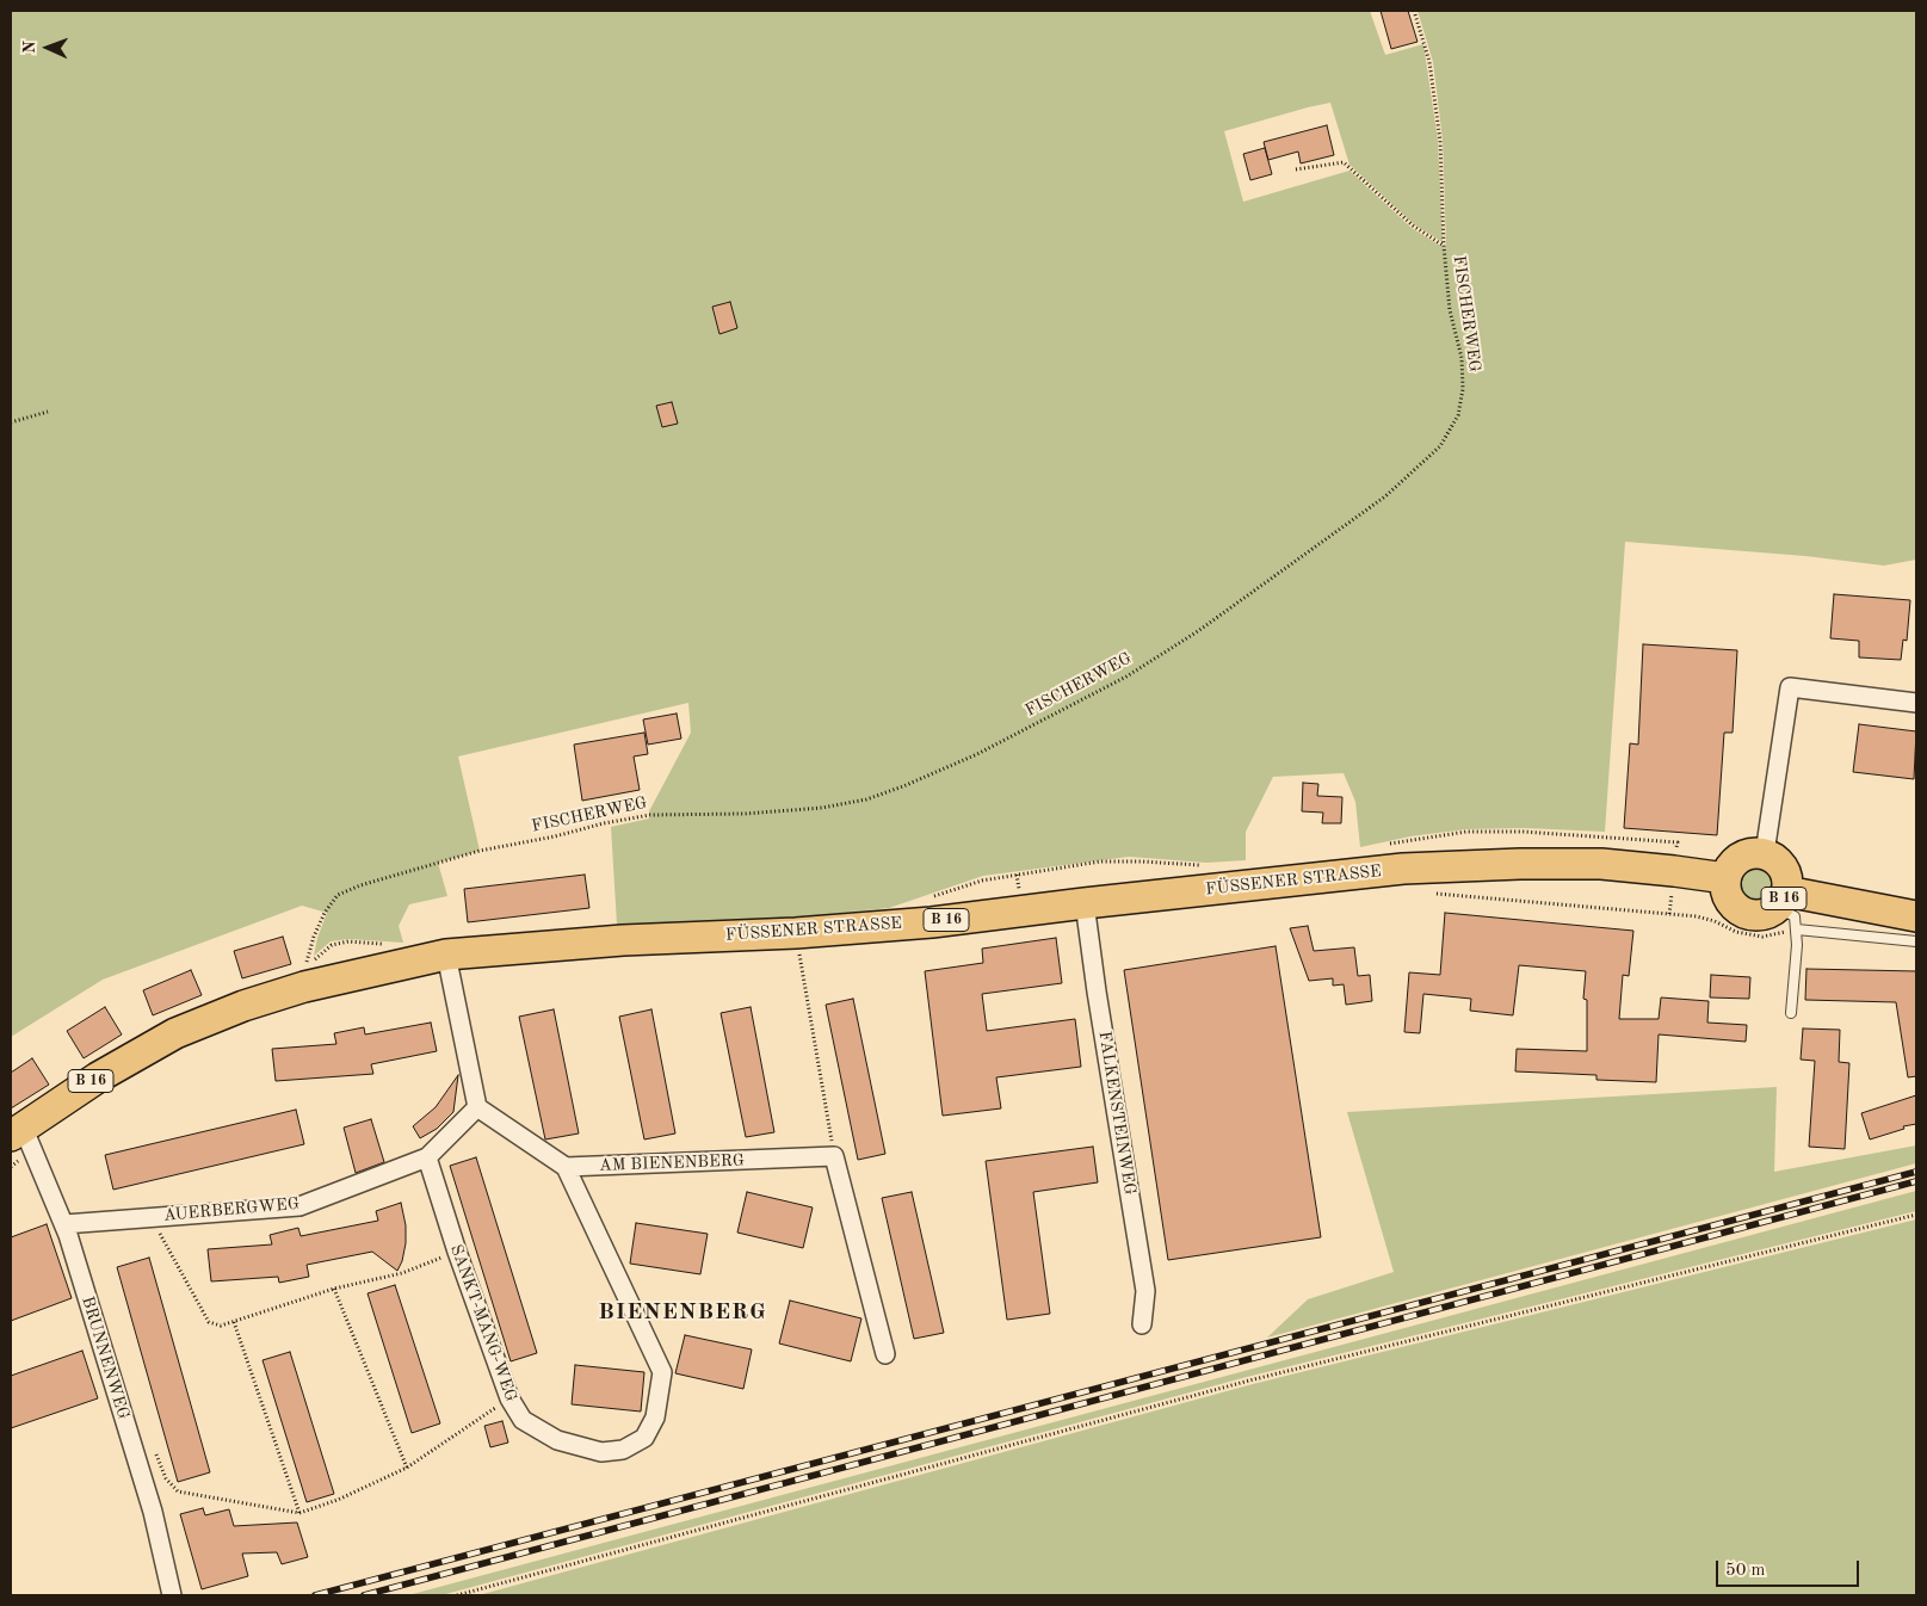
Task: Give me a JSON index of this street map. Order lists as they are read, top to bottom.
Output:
{
  "streets": {
    "main road": ["FÜSSENER STRASSE", "B 16"],
    "street": [
      "FALKENSTEINWEG",
      "AM BIENENBERG",
      "AUERBERGWEG",
      "SANKT-MANG-WEG",
      "BRUNNENWEG"
    ],
    "path": ["FISCHERWEG"]
  },
  "crossings": [
    ["FISCHERWEG", "FÜSSENER STRASSE"],
    ["FÜSSENER STRASSE", "B 16"],
    ["FÜSSENER STRASSE", "FALKENSTEINWEG"],
    ["FÜSSENER STRASSE", "BRUNNENWEG"],
    ["AM BIENENBERG", "SANKT-MANG-WEG"],
    ["AUERBERGWEG", "SANKT-MANG-WEG"],
    ["AUERBERGWEG", "BRUNNENWEG"]
  ],
  "districts": ["BIENENBERG"],
  "scale_bar": "50 m",
  "north": "left"
}
